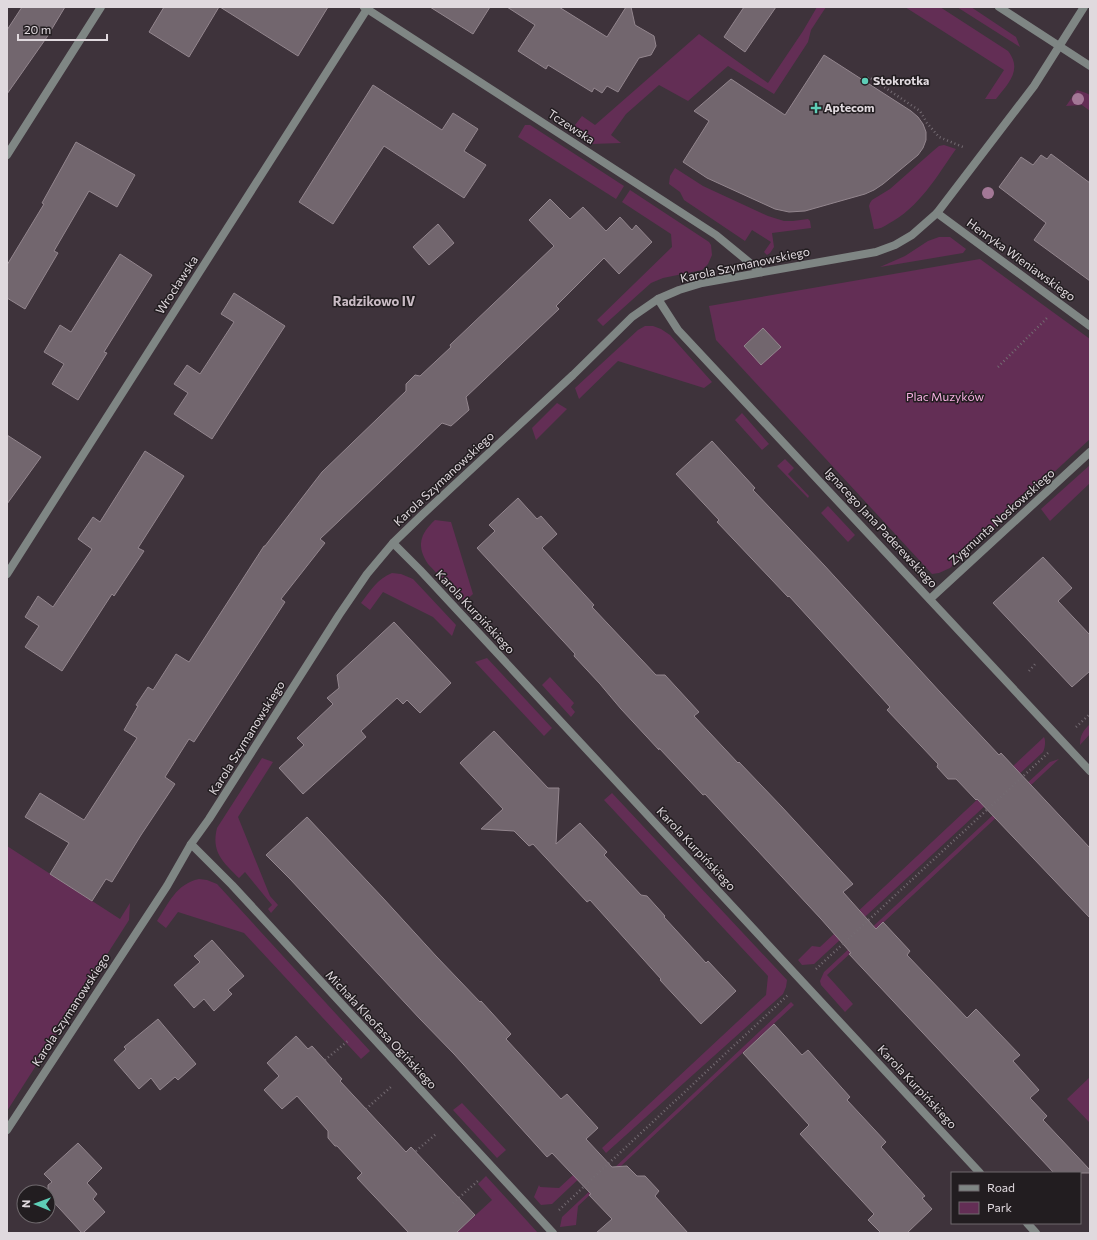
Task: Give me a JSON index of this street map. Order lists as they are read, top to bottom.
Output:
{
  "streets": {
    "street": [
      "Tczewska",
      "Henryka Wieniawskiego",
      "Karola Szymanowskiego",
      "Wrocławska",
      "Zygmunta Noskowskiego",
      "Ignacego Jana Paderewskiego",
      "Karola Kurpińskiego",
      "Michała Kleofasa Ogińskiego"
    ]
  },
  "crossings": [
    ["Tczewska", "Karola Szymanowskiego"],
    ["Tczewska", "Wrocławska"],
    ["Henryka Wieniawskiego", "Karola Szymanowskiego"],
    ["Karola Szymanowskiego", "Ignacego Jana Paderewskiego"],
    ["Karola Szymanowskiego", "Karola Kurpińskiego"],
    ["Karola Szymanowskiego", "Michała Kleofasa Ogińskiego"],
    ["Zygmunta Noskowskiego", "Ignacego Jana Paderewskiego"]
  ],
  "districts": ["Radzikowo IV"],
  "parks": ["Plac Muzyków"],
  "places": {
    "other": ["Stokrotka"],
    "health": ["Aptecom"]
  },
  "legend": ["Road", "Park"],
  "scale_bar": "20 m",
  "north": "left"
}
